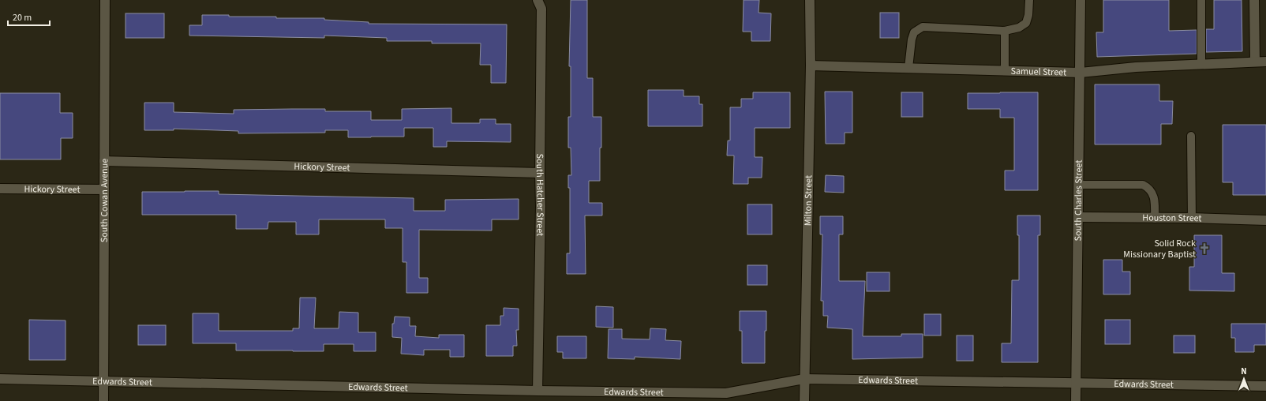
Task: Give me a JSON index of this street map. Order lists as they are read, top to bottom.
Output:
{
  "streets": {
    "street": [
      "Samuel Street",
      "Hickory Street",
      "South Hatcher Street",
      "South Cowan Avenue",
      "Milton Street",
      "South Charles Street",
      "Houston Street",
      "Edwards Street"
    ]
  },
  "crossings": [
    ["Samuel Street", "Milton Street"],
    ["Samuel Street", "South Charles Street"],
    ["Hickory Street", "South Hatcher Street"],
    ["Hickory Street", "South Cowan Avenue"],
    ["South Hatcher Street", "Edwards Street"],
    ["South Cowan Avenue", "Edwards Street"],
    ["Milton Street", "Edwards Street"],
    ["South Charles Street", "Houston Street"],
    ["South Charles Street", "Edwards Street"]
  ],
  "places": {
    "church": ["Solid Rock Missionary Baptist"]
  },
  "scale_bar": "20 m",
  "north": "top"
}
